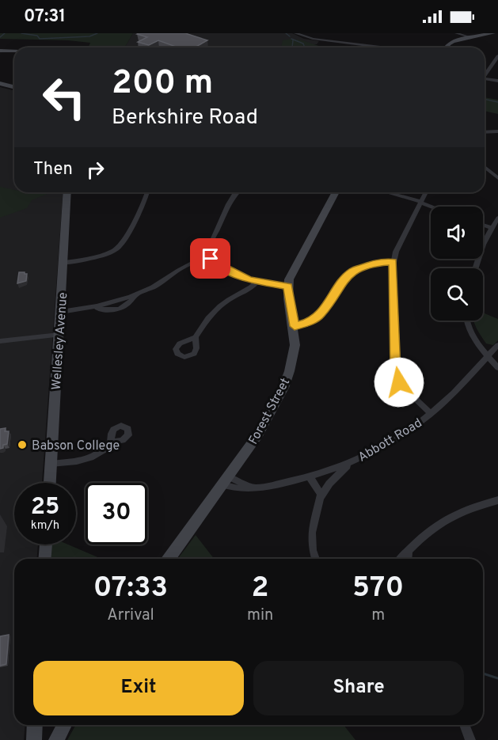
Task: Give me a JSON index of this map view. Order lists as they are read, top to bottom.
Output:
{
  "streets": {
    "street": ["Wellesley Avenue", "Forest Street", "Abbott Road"]
  },
  "crossings": [
    ["Forest Street", "Abbott Road"]
  ],
  "places": ["Babson College"],
  "page": {
    "status": "07:31",
    "turn": ["200 m", "Berkshire Road"],
    "then": "Then",
    "speed": "25 km/h",
    "limit": "30",
    "eta": [
      "07:33",
      "Arrival",
      "2",
      "min",
      "570",
      "m"
    ],
    "buttons": ["Exit", "Share"]
  }
}
